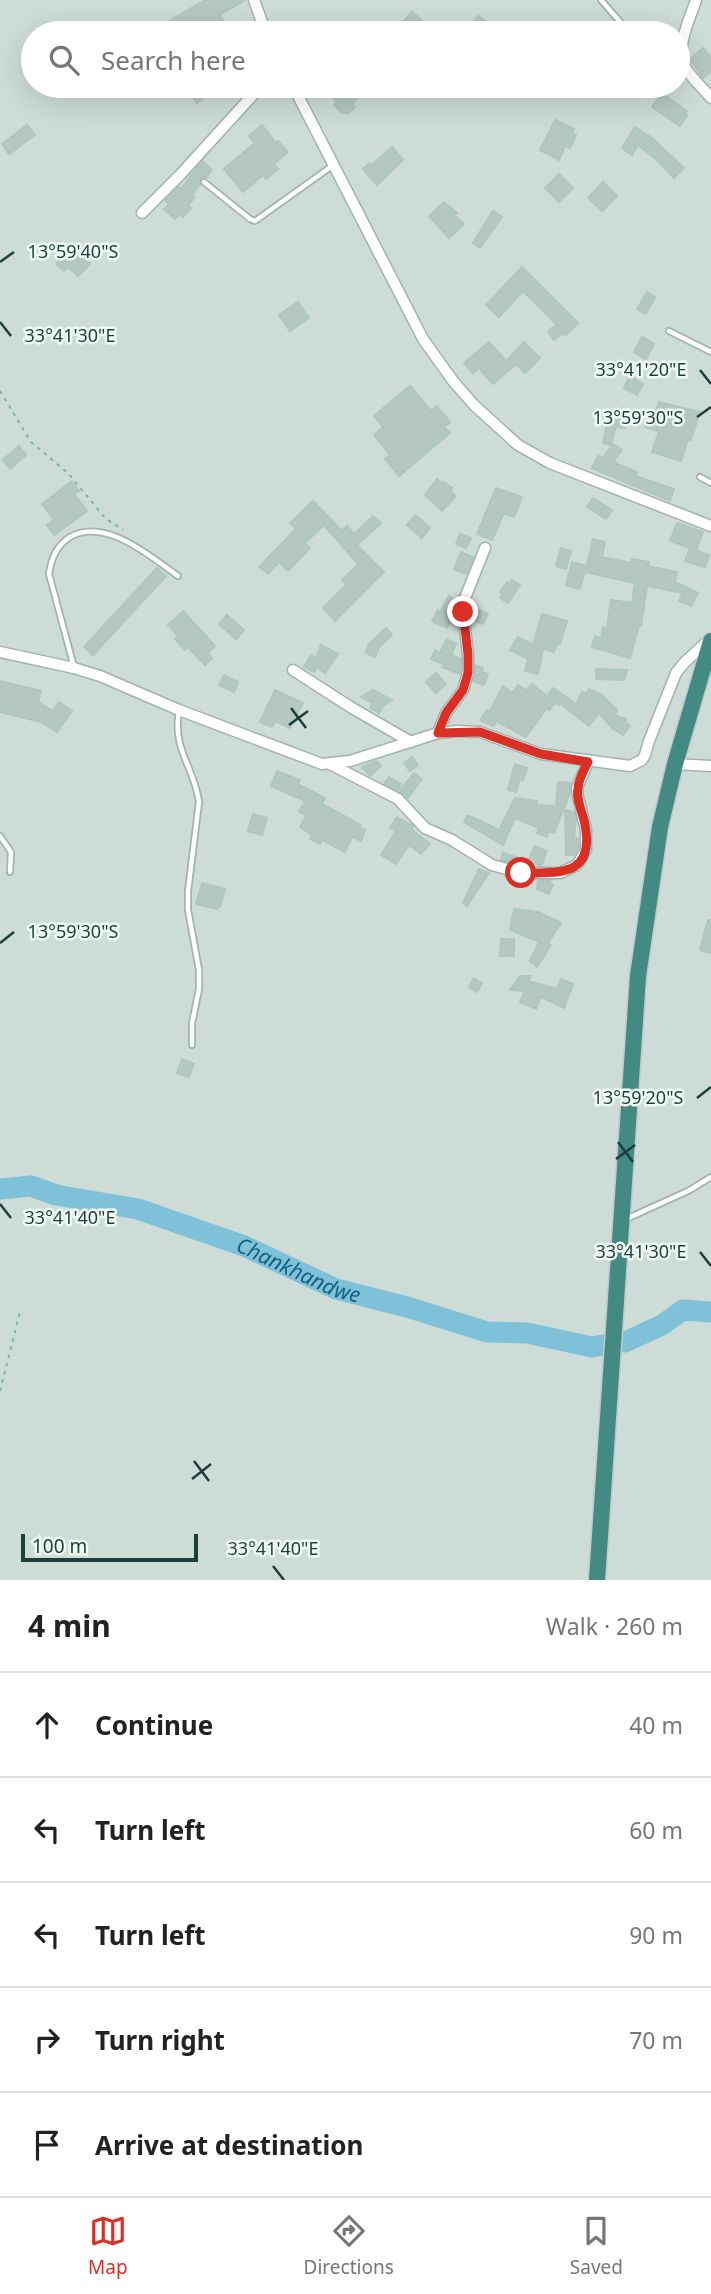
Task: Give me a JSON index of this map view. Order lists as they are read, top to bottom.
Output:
{
  "water": ["Chankhandwe"],
  "scale_bar": "100 m",
  "page": {
    "search": "Search here",
    "scale": "100 m",
    "heading": ["4 min", "Walk · 260 m"],
    "list": [
      ["Continue", "40 m"],
      ["Turn left", "60 m"],
      ["Turn left", "90 m"],
      ["Turn right", "70 m"],
      "Arrive at destination"
    ],
    "nav": ["Map", "Directions", "Saved"]
  },
  "coordinates": [
    "13°59'40\"S",
    "33°41'30\"E",
    "33°41'20\"E",
    "13°59'30\"S",
    "13°59'20\"S",
    "33°41'40\"E"
  ]
}
